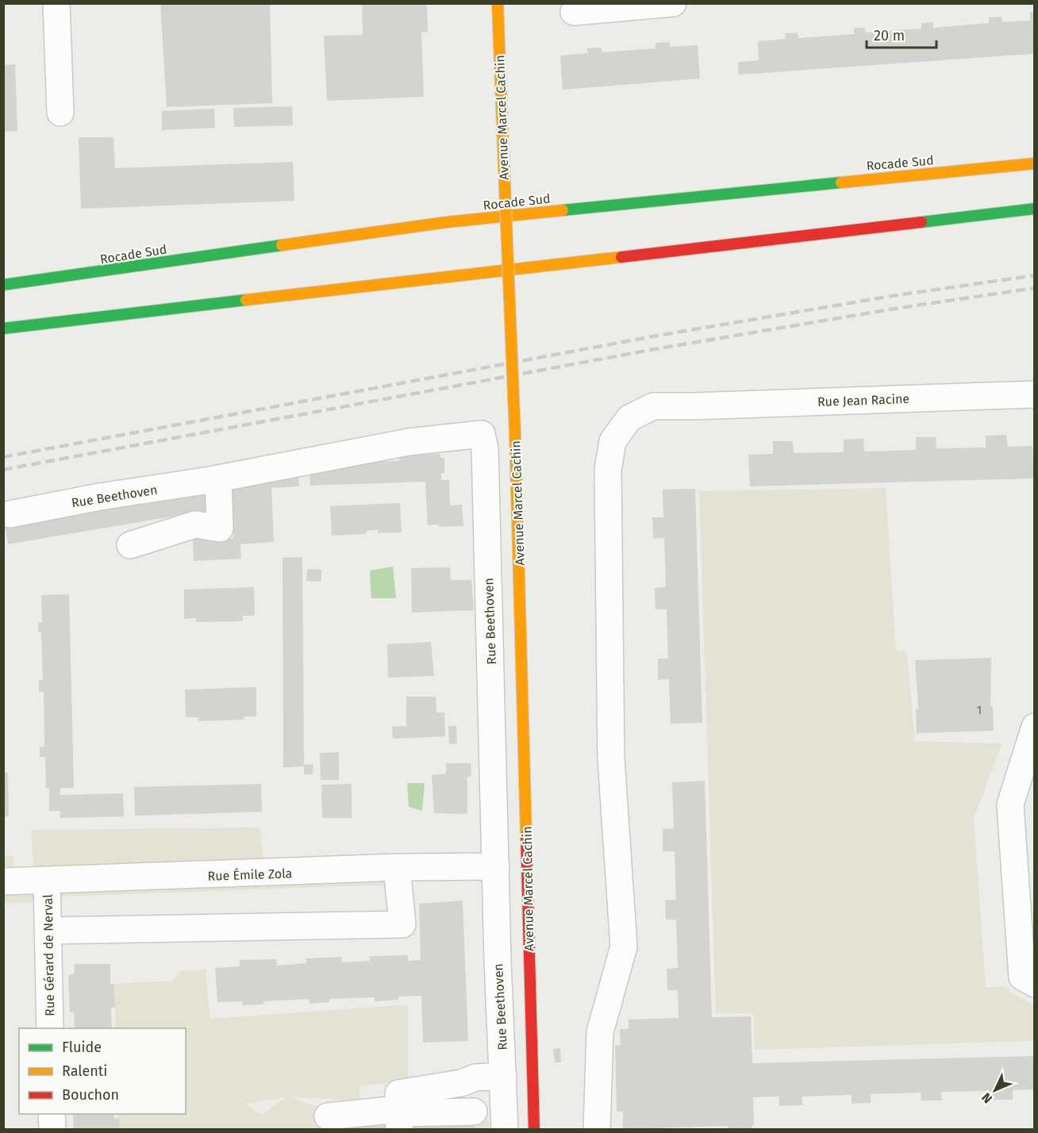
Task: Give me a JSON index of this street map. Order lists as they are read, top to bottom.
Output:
{
  "streets": {
    "main road": ["Avenue Marcel Cachin", "Rocade Sud"],
    "street": [
      "Rue Jean Racine",
      "Rue Beethoven",
      "Rue Émile Zola",
      "Rue Gérard de Nerval"
    ]
  },
  "crossings": [
    ["Rue Beethoven", "Rue Émile Zola"],
    ["Rue Émile Zola", "Rue Gérard de Nerval"]
  ],
  "house_numbers": ["1"],
  "legend": ["Fluide", "Ralenti", "Bouchon"],
  "scale_bar": "20 m",
  "north": "bottom left"
}
